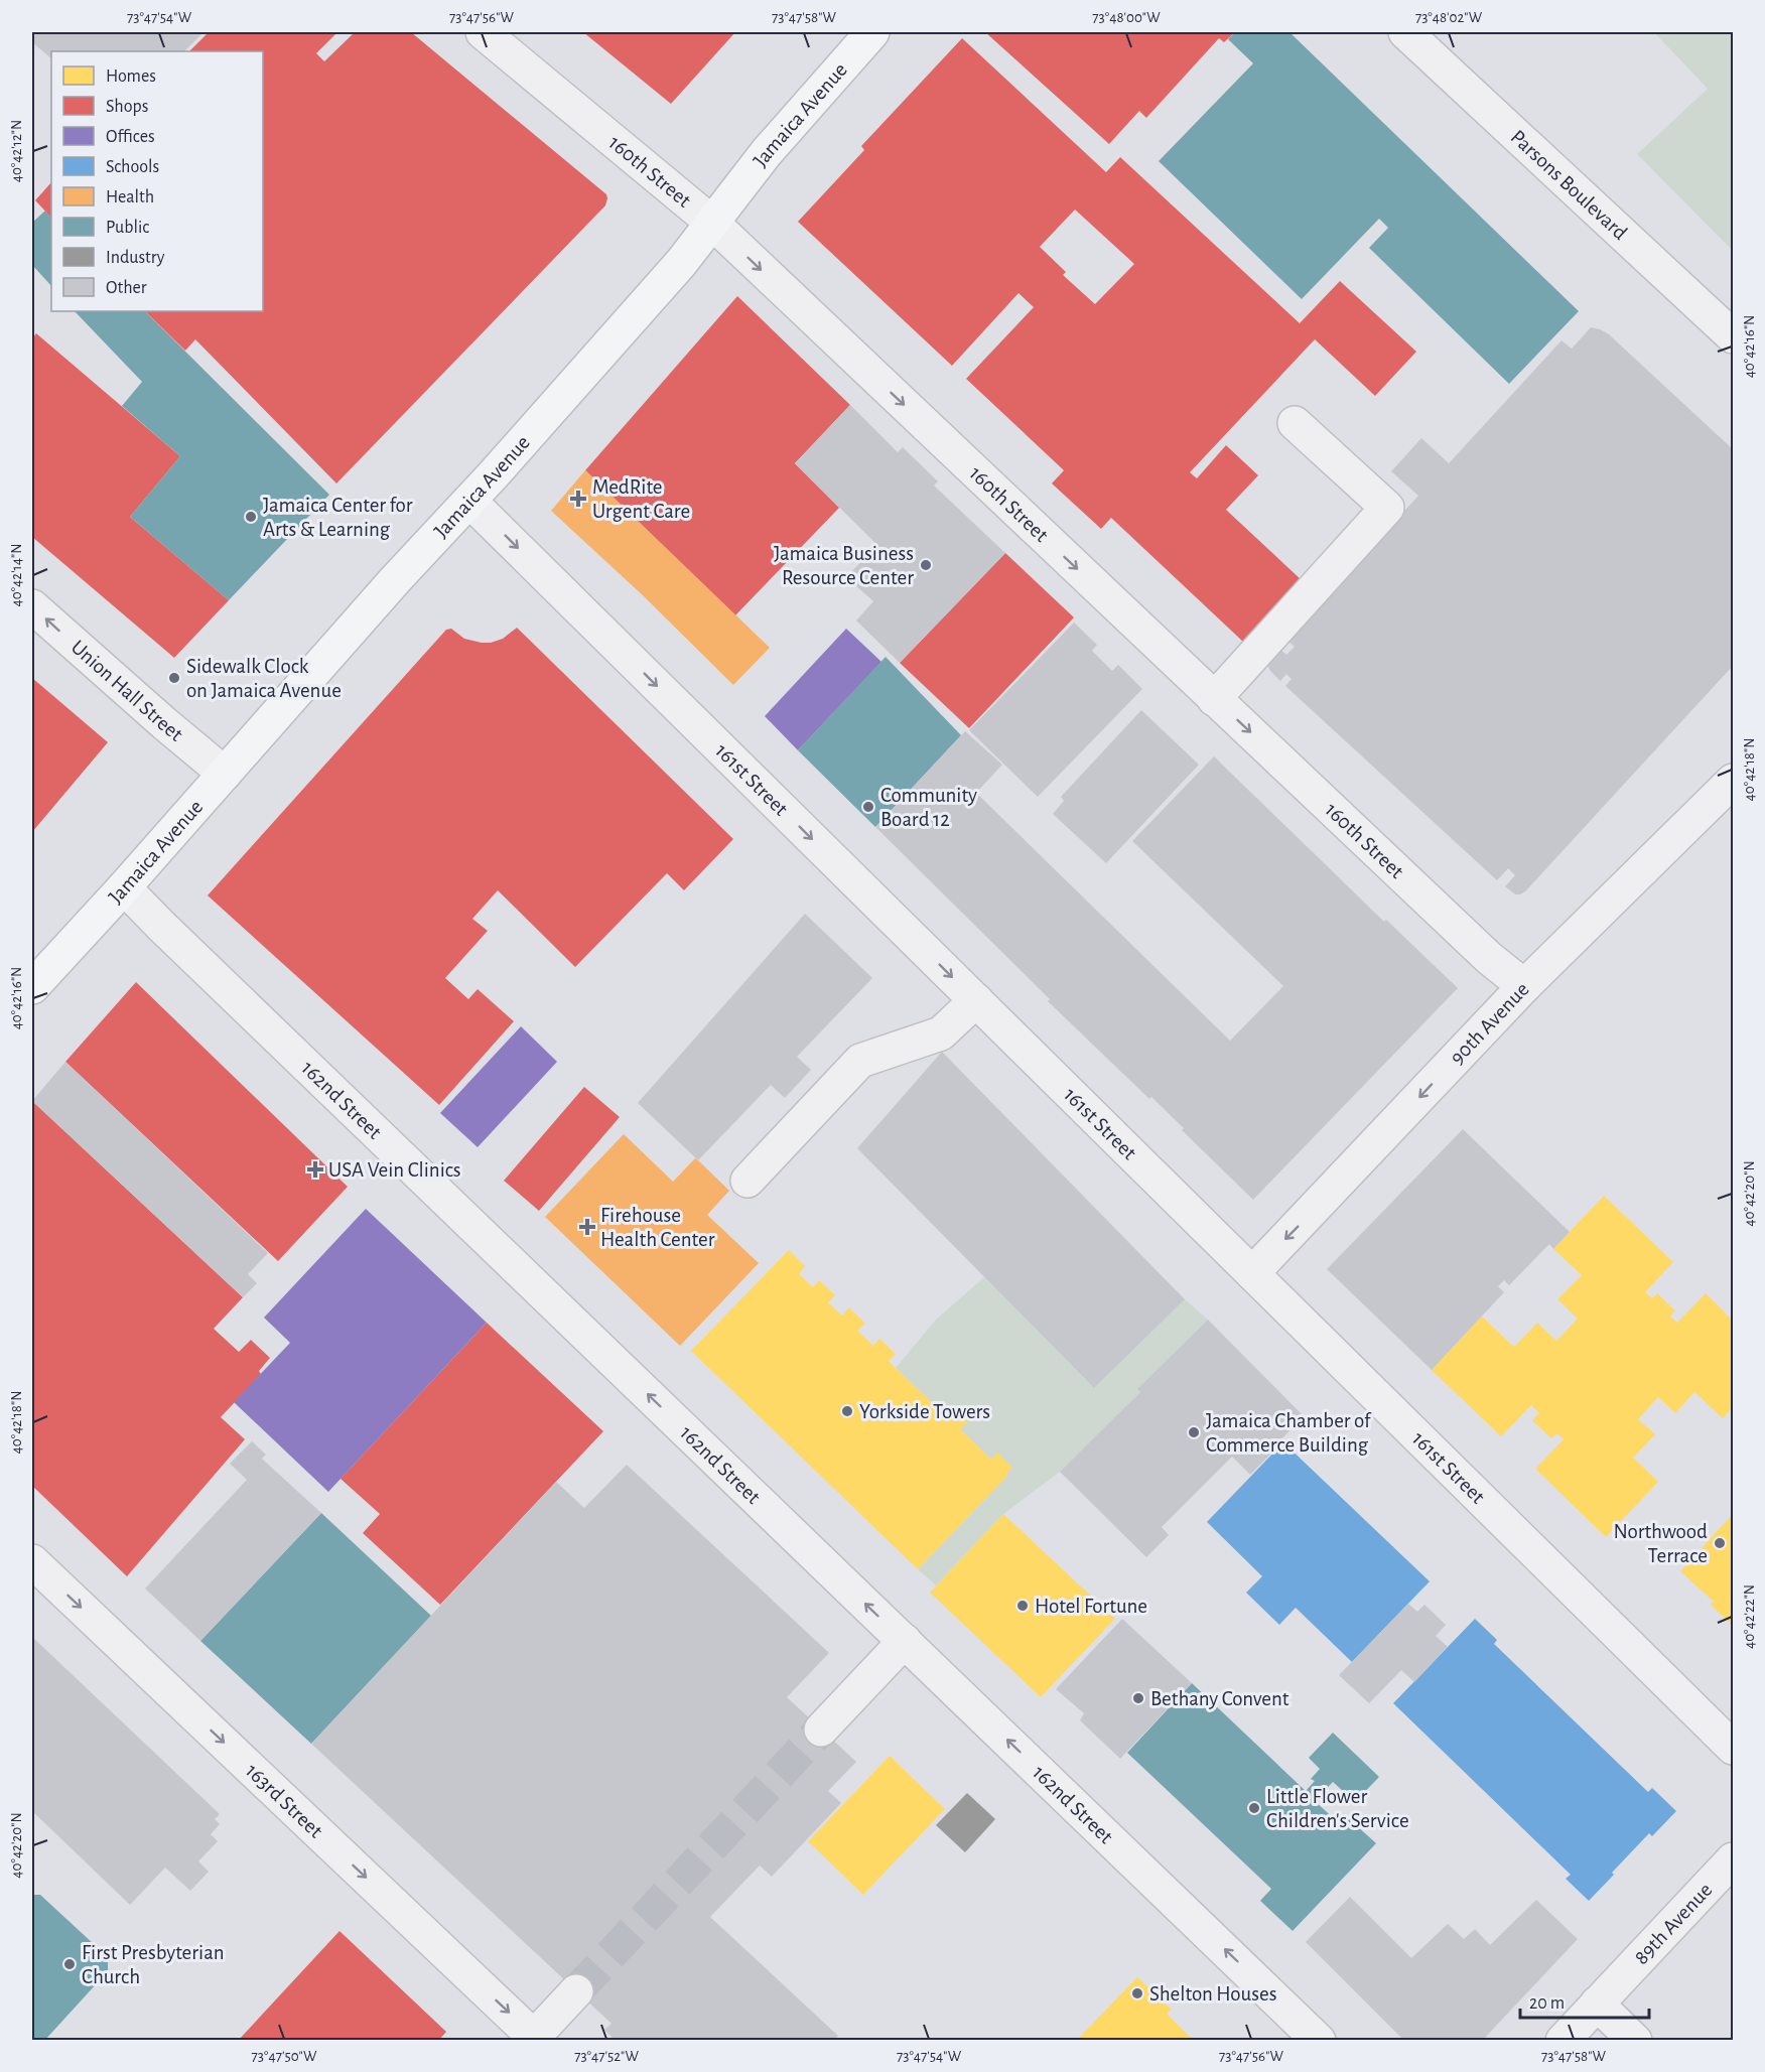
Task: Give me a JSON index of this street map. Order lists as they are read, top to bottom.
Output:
{
  "streets": {
    "main road": ["Jamaica Avenue"],
    "street": [
      "160th Street",
      "Parsons Boulevard",
      "Union Hall Street",
      "161st Street",
      "90th Avenue",
      "162nd Street",
      "163rd Street",
      "89th Avenue"
    ]
  },
  "crossings": [
    ["Jamaica Avenue", "160th Street"],
    ["Jamaica Avenue", "Union Hall Street"],
    ["Jamaica Avenue", "161st Street"],
    ["Jamaica Avenue", "162nd Street"],
    ["160th Street", "90th Avenue"],
    ["161st Street", "90th Avenue"]
  ],
  "one_way": [
    "160th Street",
    "Union Hall Street",
    "161st Street",
    "90th Avenue",
    "162nd Street",
    "163rd Street"
  ],
  "places": {
    "health": ["MedRite Urgent Care", "USA Vein Clinics", "Firehouse Health Center"],
    "other": [
      "Jamaica Center for Arts & Learning",
      "Jamaica Business Resource Center",
      "Sidewalk Clock on Jamaica Avenue",
      "Community Board 12",
      "Yorkside Towers",
      "Jamaica Chamber of Commerce Building",
      "Northwood Terrace",
      "Hotel Fortune",
      "Bethany Convent",
      "Little Flower Children's Service",
      "First Presbyterian Church",
      "Shelton Houses"
    ]
  },
  "legend": [
    "Homes",
    "Shops",
    "Offices",
    "Schools",
    "Health",
    "Public",
    "Industry",
    "Other"
  ],
  "scale_bar": "20 m",
  "coordinates": [
    "73°47'54\"W",
    "73°47'56\"W",
    "73°47'58\"W",
    "73°48'00\"W",
    "73°48'02\"W",
    "40°42'12\"N",
    "40°42'16\"N",
    "40°42'14\"N",
    "40°42'18\"N",
    "40°42'20\"N",
    "40°42'22\"N",
    "73°47'50\"W",
    "73°47'52\"W"
  ]
}
